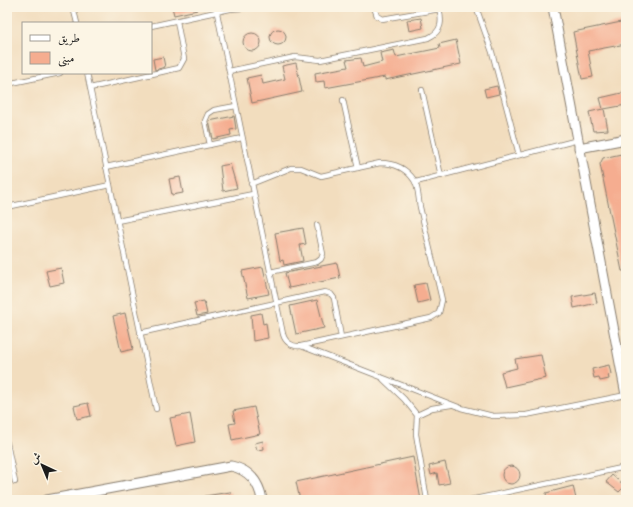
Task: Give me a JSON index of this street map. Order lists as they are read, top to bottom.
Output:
{
  "legend": ["طريق", "مبنى"],
  "north": "top left"
}
